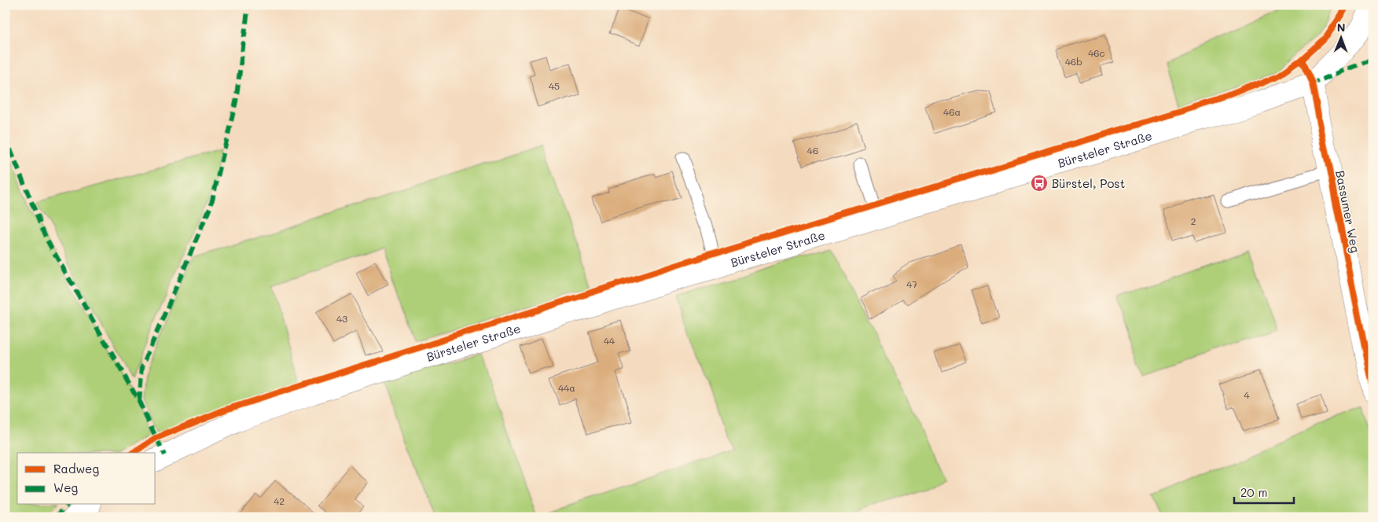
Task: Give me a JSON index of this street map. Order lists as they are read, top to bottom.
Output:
{
  "streets": {
    "street": ["Bürsteler Straße", "Bassumer Weg"]
  },
  "crossings": [
    ["Bürsteler Straße", "Bassumer Weg"]
  ],
  "places": {
    "bus stop": ["Bürstel, Post"]
  },
  "house_numbers": [
    "46c",
    "46b",
    "45",
    "46a",
    "46",
    "2",
    "47",
    "43",
    "44",
    "44a",
    "4",
    "42"
  ],
  "legend": ["Radweg", "Weg"],
  "scale_bar": "20 m",
  "north": "top"
}
